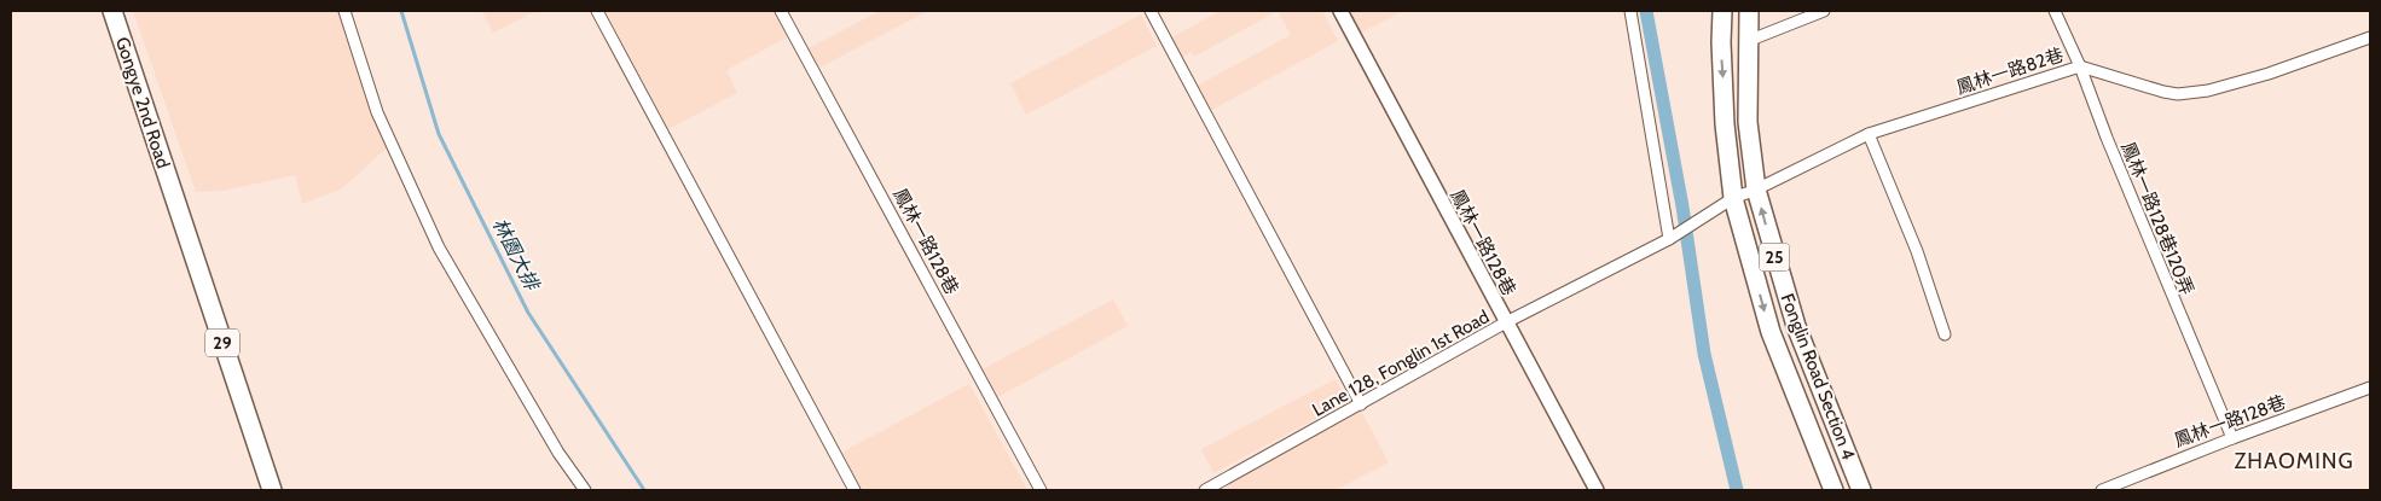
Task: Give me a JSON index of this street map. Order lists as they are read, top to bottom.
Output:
{
  "streets": {
    "main road": [
      "Gongye 2nd Road",
      "25",
      "29",
      "Fonglin Road Section 4"
    ],
    "street": [
      "鳳林一路82巷",
      "鳳林一路128巷120弄",
      "鳳林一路128巷",
      "Lane 128, Fonglin 1st Road"
    ]
  },
  "crossings": [
    ["鳳林一路82巷", "鳳林一路128巷120弄"],
    ["鳳林一路82巷", "Lane 128, Fonglin 1st Road"],
    ["鳳林一路82巷", "Fonglin Road Section 4"],
    ["鳳林一路128巷120弄", "鳳林一路128巷"],
    ["鳳林一路128巷", "Lane 128, Fonglin 1st Road"]
  ],
  "districts": ["ZHAOMING"],
  "water": ["林園大排"]
}
